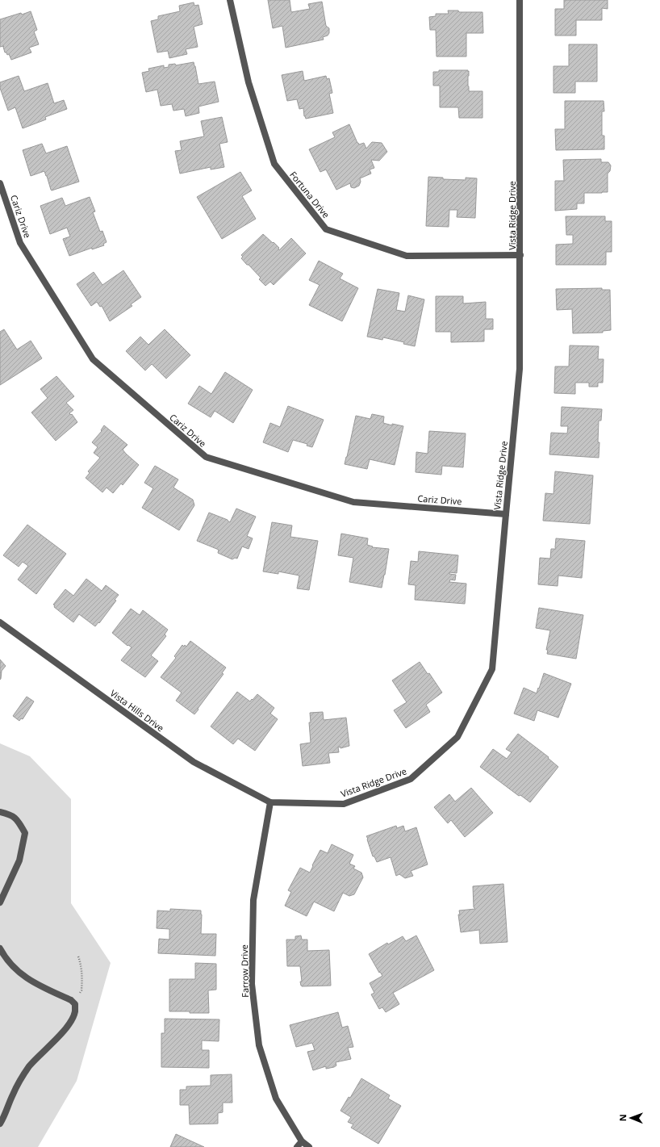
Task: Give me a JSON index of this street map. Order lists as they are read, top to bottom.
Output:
{
  "streets": {
    "street": [
      "Fortuna Drive",
      "Vista Ridge Drive",
      "Cariz Drive",
      "Vista Hills Drive",
      "Farrow Drive"
    ]
  },
  "crossings": [
    ["Fortuna Drive", "Vista Ridge Drive"],
    ["Vista Ridge Drive", "Cariz Drive"],
    ["Vista Ridge Drive", "Vista Hills Drive"],
    ["Vista Ridge Drive", "Farrow Drive"],
    ["Vista Hills Drive", "Farrow Drive"]
  ],
  "north": "left"
}
